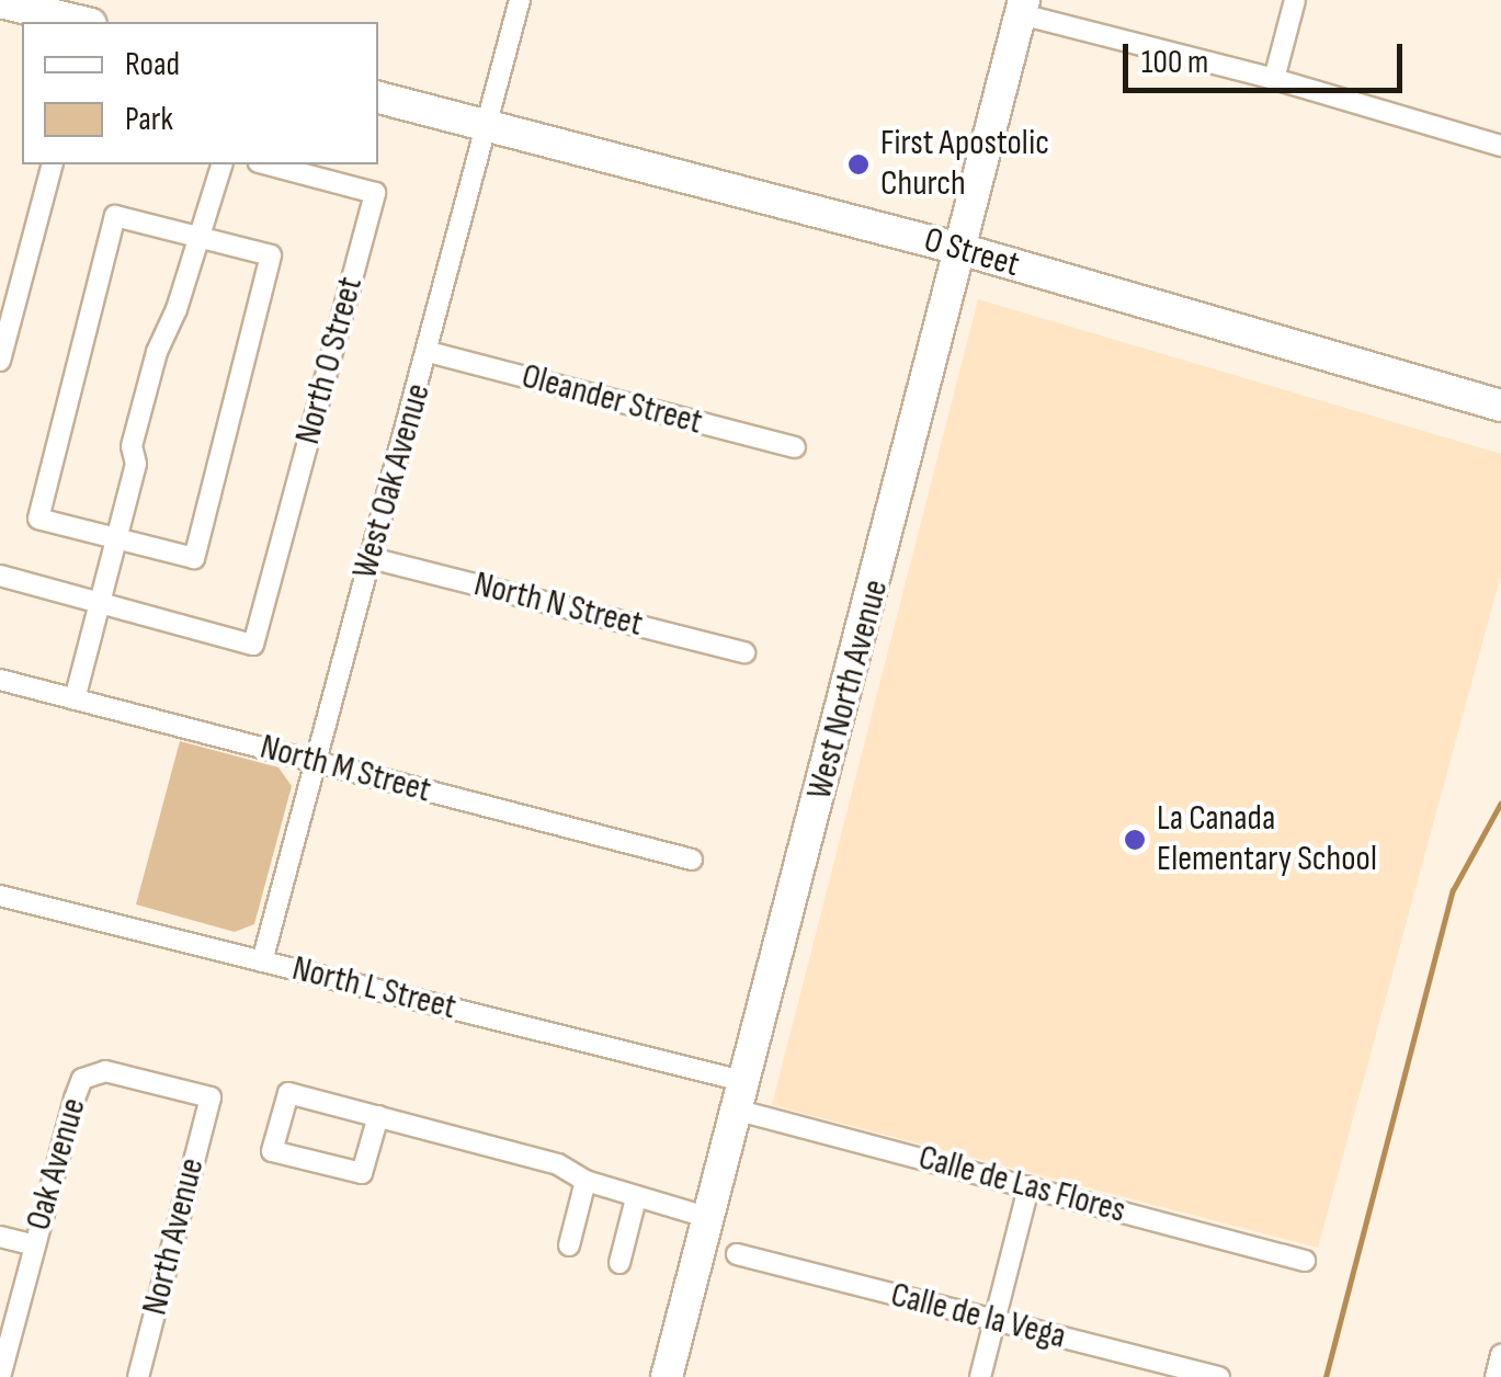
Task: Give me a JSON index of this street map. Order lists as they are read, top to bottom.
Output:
{
  "streets": {
    "street": [
      "O Street",
      "North O Street",
      "Oleander Street",
      "West Oak Avenue",
      "North N Street",
      "West North Avenue",
      "North M Street",
      "North L Street",
      "Oak Avenue",
      "Calle de Las Flores",
      "North Avenue",
      "Calle de la Vega"
    ]
  },
  "crossings": [
    ["O Street", "West Oak Avenue"],
    ["O Street", "West North Avenue"],
    ["Oleander Street", "West Oak Avenue"],
    ["West Oak Avenue", "North N Street"],
    ["West Oak Avenue", "North M Street"],
    ["West Oak Avenue", "North L Street"],
    ["West North Avenue", "North L Street"],
    ["West North Avenue", "Calle de Las Flores"],
    ["North L Street", "Calle de Las Flores"],
    ["Oak Avenue", "North Avenue"]
  ],
  "places": ["First Apostolic Church", "La Canada Elementary School"],
  "legend": ["Road", "Park"],
  "scale_bar": "100 m"
}
